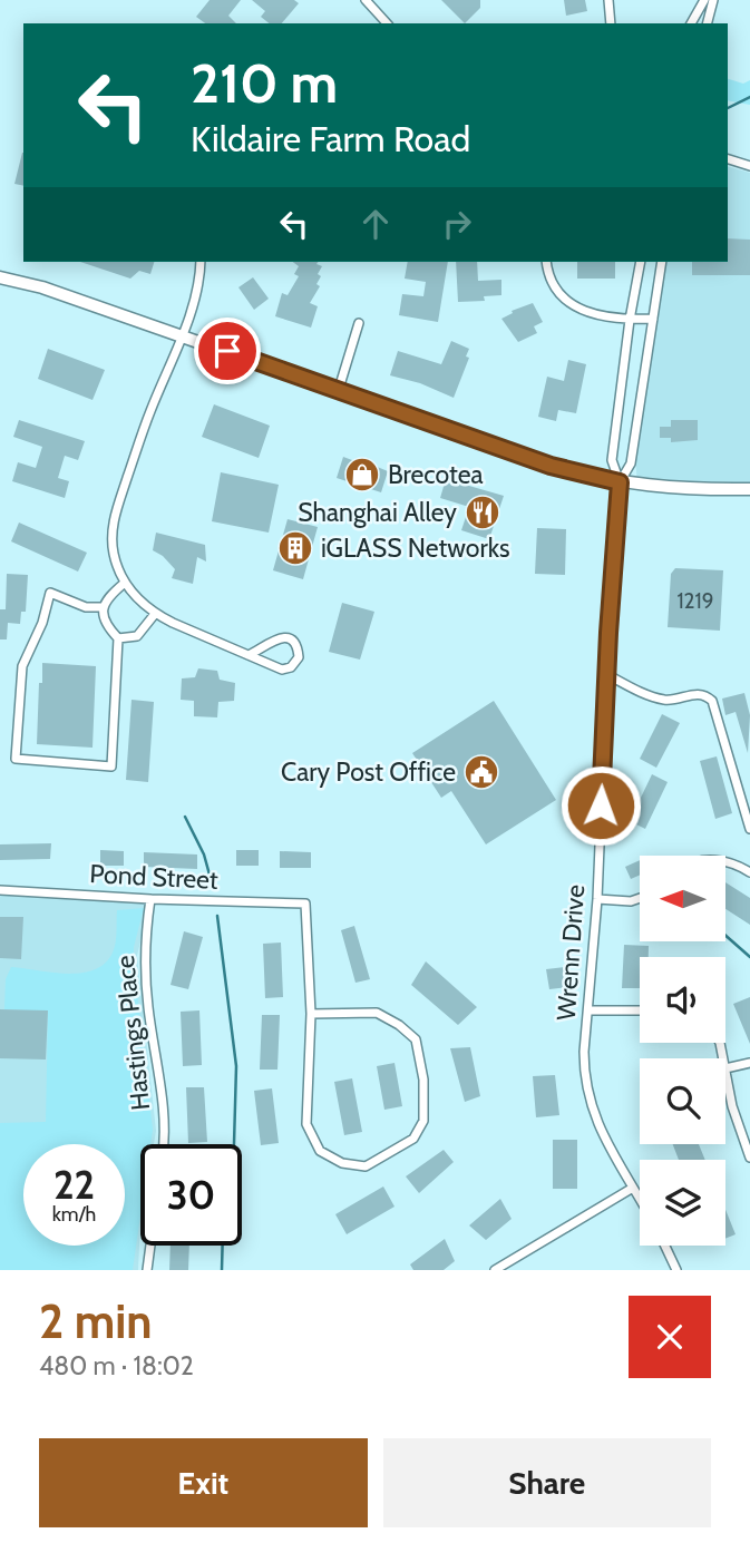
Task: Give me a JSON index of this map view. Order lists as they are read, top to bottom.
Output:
{
  "streets": {
    "street": ["Pond Street", "Wrenn Drive", "Hastings Place"]
  },
  "crossings": [
    ["Pond Street", "Hastings Place"]
  ],
  "places": {
    "shop": ["Brecotea"],
    "restaurant": ["Shanghai Alley"],
    "building": ["iGLASS Networks"],
    "public building": ["Cary Post Office"]
  },
  "house_numbers": ["1219"],
  "north": "left",
  "page": {
    "turn": ["210 m", "Kildaire Farm Road"],
    "speed": "22 km/h",
    "limit": "30",
    "heading": ["2 min", "480 m · 18:02"],
    "buttons": ["Exit", "Share"]
  }
}
